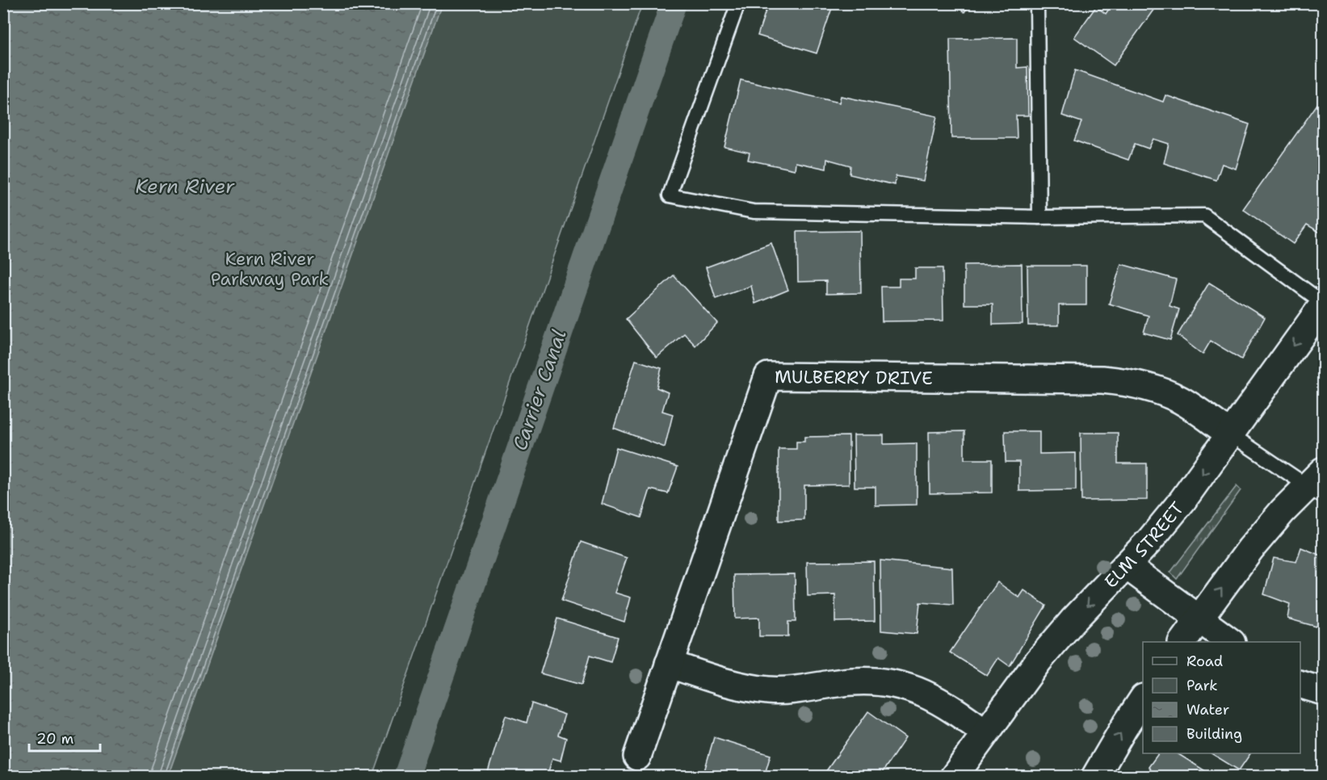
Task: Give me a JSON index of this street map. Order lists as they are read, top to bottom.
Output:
{
  "streets": {
    "street": ["MULBERRY DRIVE", "ELM STREET"]
  },
  "crossings": [
    ["MULBERRY DRIVE", "ELM STREET"]
  ],
  "water": ["Kern River", "Carrier Canal"],
  "parks": ["Kern River Parkway Park"],
  "legend": [
    "Road",
    "Park",
    "Water",
    "Building"
  ],
  "scale_bar": "20 m"
}
